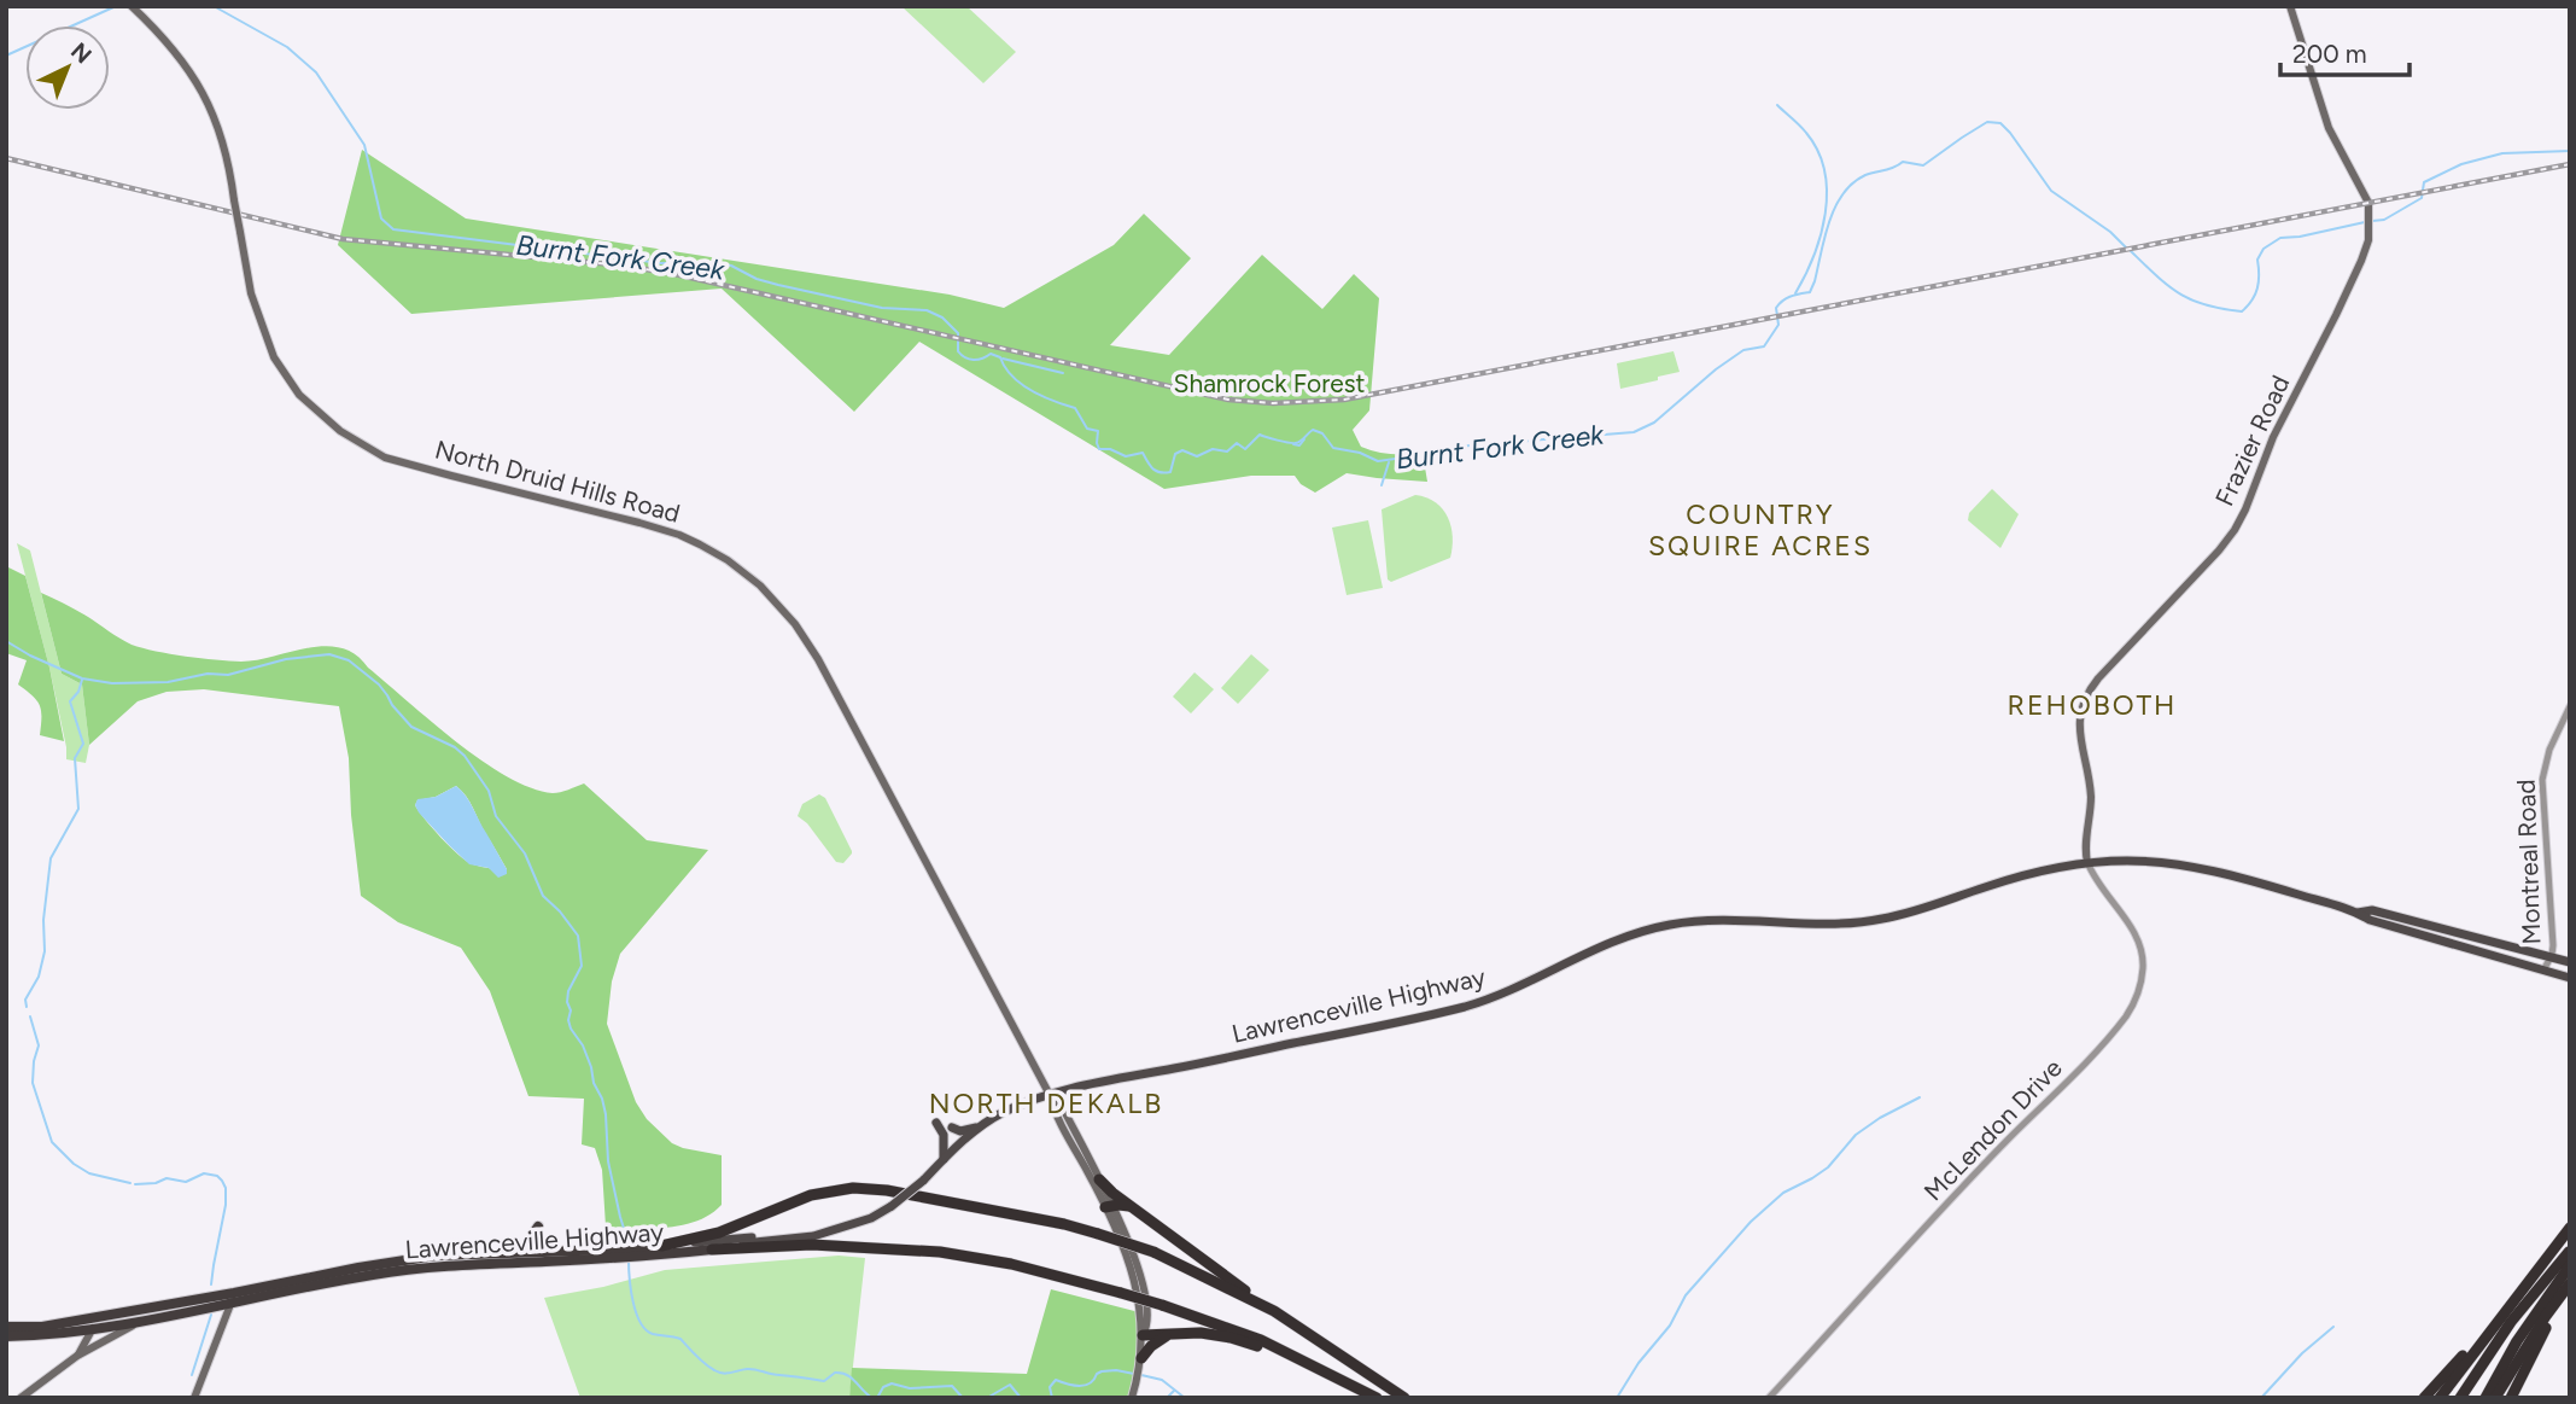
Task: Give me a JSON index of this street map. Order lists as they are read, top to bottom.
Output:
{
  "streets": {
    "highway": ["Lawrenceville Highway"],
    "main road": ["Frazier Road", "North Druid Hills Road"],
    "street": ["Montreal Road", "McLendon Drive"]
  },
  "crossings": [
    ["Frazier Road", "Lawrenceville Highway"],
    ["Frazier Road", "McLendon Drive"],
    ["North Druid Hills Road", "Lawrenceville Highway"],
    ["Montreal Road", "Lawrenceville Highway"],
    ["Lawrenceville Highway", "McLendon Drive"]
  ],
  "districts": ["COUNTRY SQUIRE ACRES", "REHOBOTH", "NORTH DEKALB"],
  "water": ["Burnt Fork Creek"],
  "parks": ["Shamrock Forest"],
  "scale_bar": "200 m",
  "north": "top right"
}
